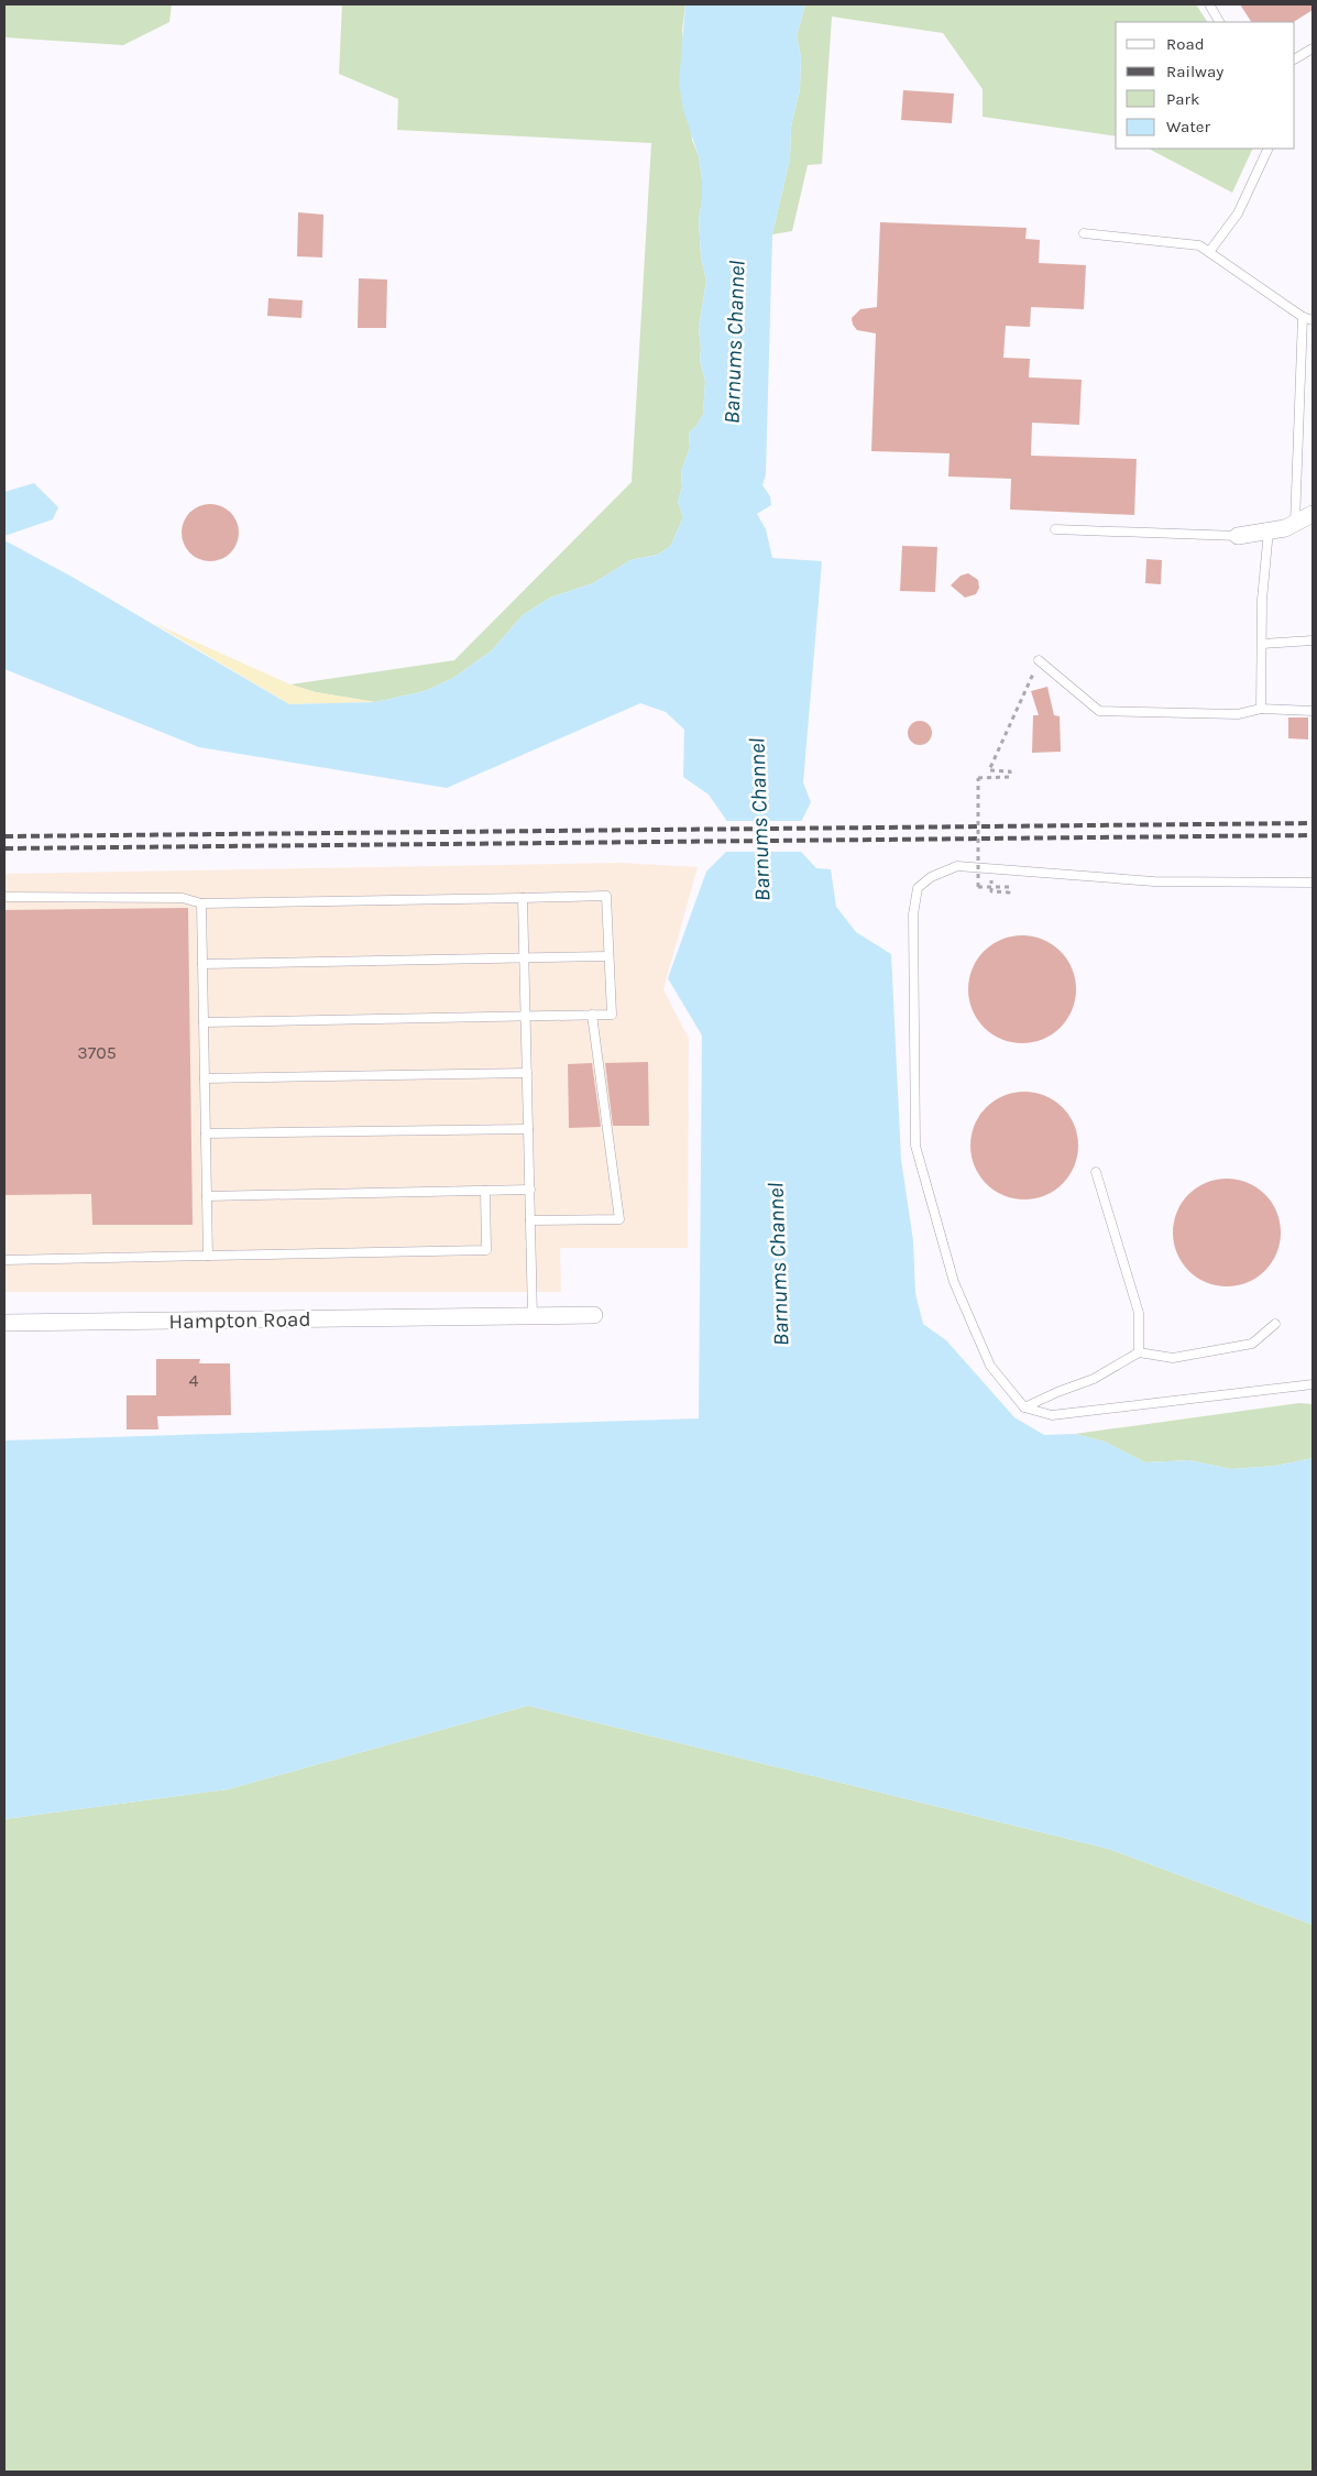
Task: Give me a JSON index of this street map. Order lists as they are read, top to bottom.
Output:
{
  "streets": {
    "street": ["Hampton Road"]
  },
  "water": ["Barnums Channel"],
  "house_numbers": ["3705", "4"],
  "legend": [
    "Road",
    "Railway",
    "Park",
    "Water"
  ]
}
